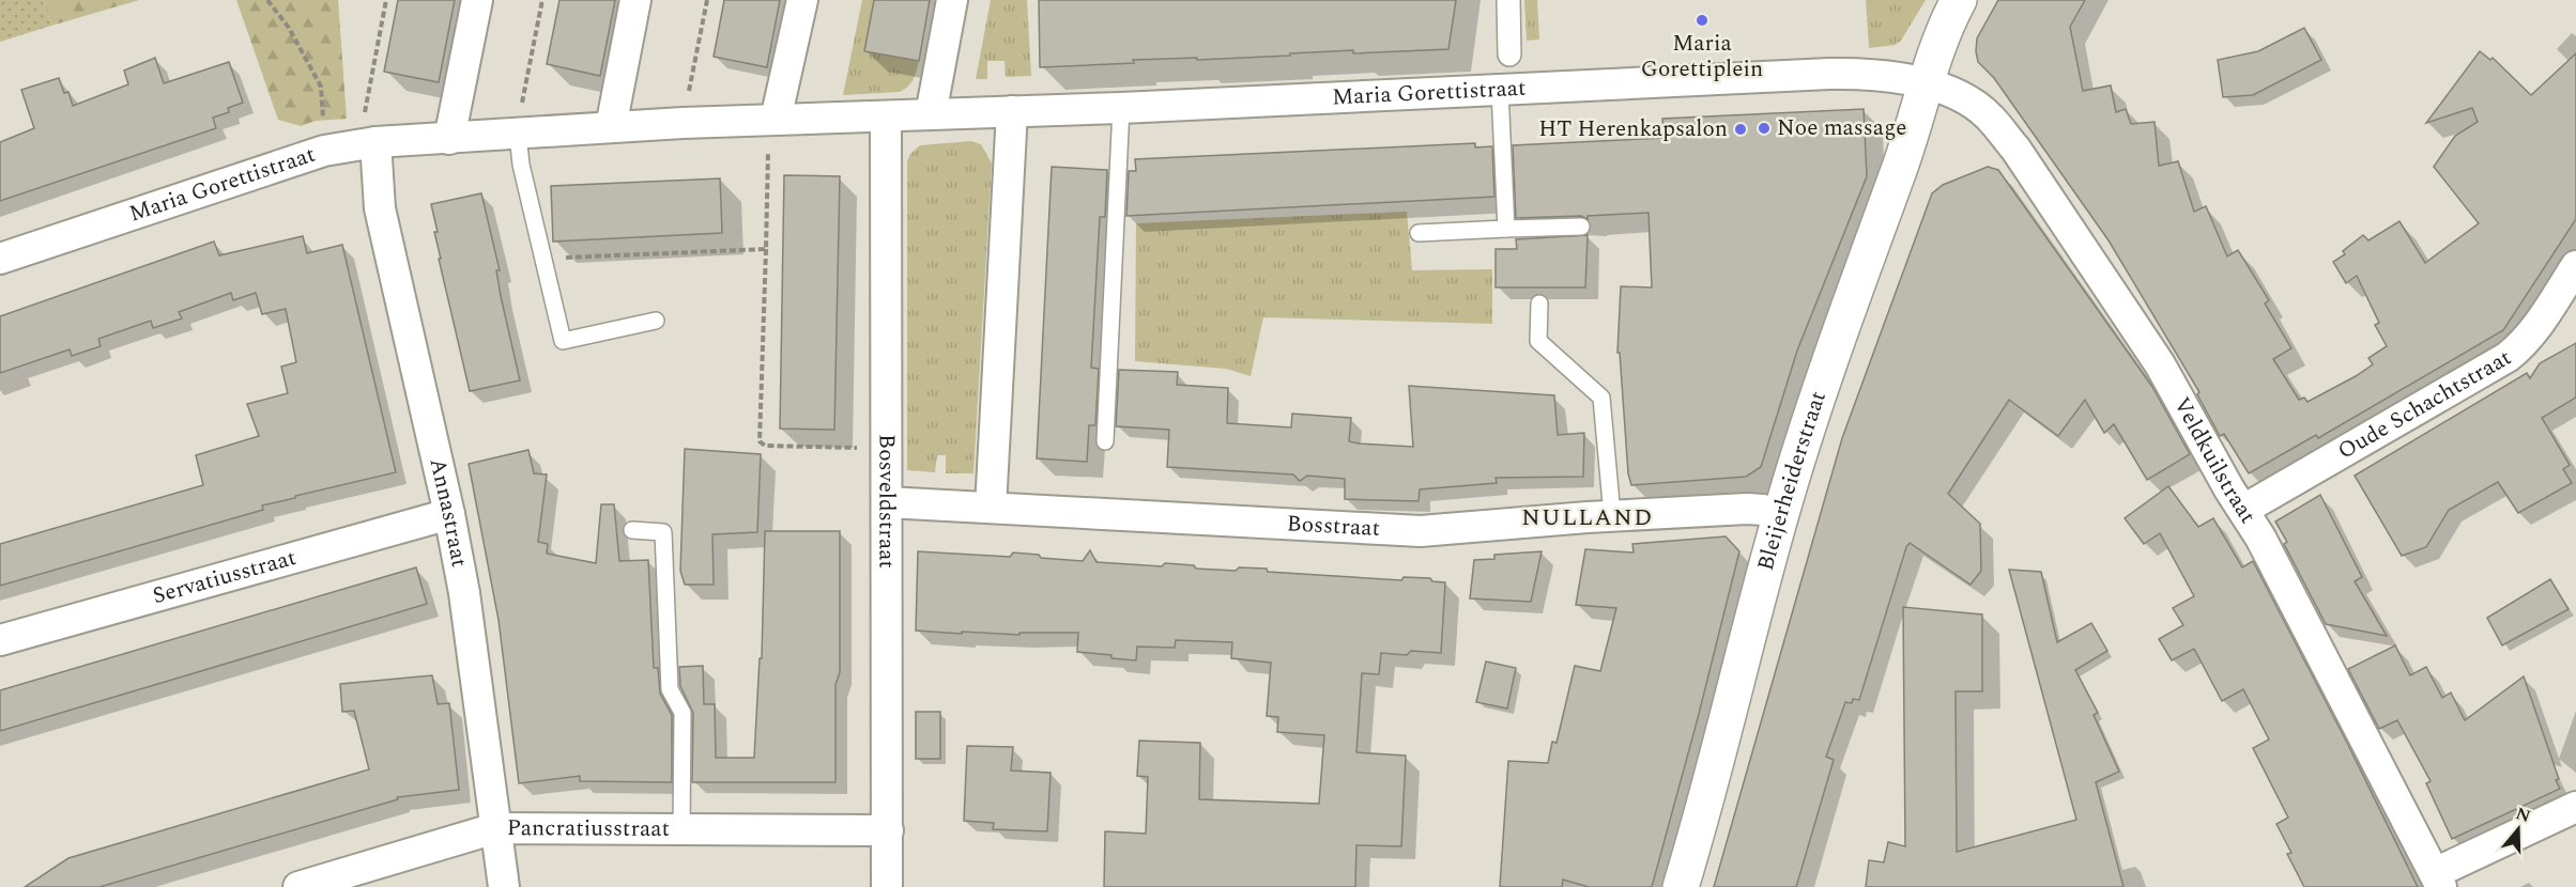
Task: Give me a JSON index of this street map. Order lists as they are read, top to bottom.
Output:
{
  "streets": {
    "street": [
      "Maria Gorettistraat",
      "Oude Schachtstraat",
      "Veldkuilstraat",
      "Bleijerheiderstraat",
      "Bosveldstraat",
      "Annastraat",
      "Bosstraat",
      "Servatiusstraat",
      "Pancratiusstraat"
    ]
  },
  "crossings": [
    ["Maria Gorettistraat", "Veldkuilstraat"],
    ["Maria Gorettistraat", "Bleijerheiderstraat"],
    ["Maria Gorettistraat", "Bosveldstraat"],
    ["Maria Gorettistraat", "Annastraat"],
    ["Oude Schachtstraat", "Veldkuilstraat"],
    ["Veldkuilstraat", "Bleijerheiderstraat"],
    ["Bleijerheiderstraat", "Bosstraat"],
    ["Bosveldstraat", "Bosstraat"],
    ["Bosveldstraat", "Pancratiusstraat"],
    ["Annastraat", "Servatiusstraat"],
    ["Annastraat", "Pancratiusstraat"]
  ],
  "districts": ["NULLAND"],
  "places": ["Maria Gorettiplein", "Noe massage", "HT Herenkapsalon"],
  "north": "top"
}
